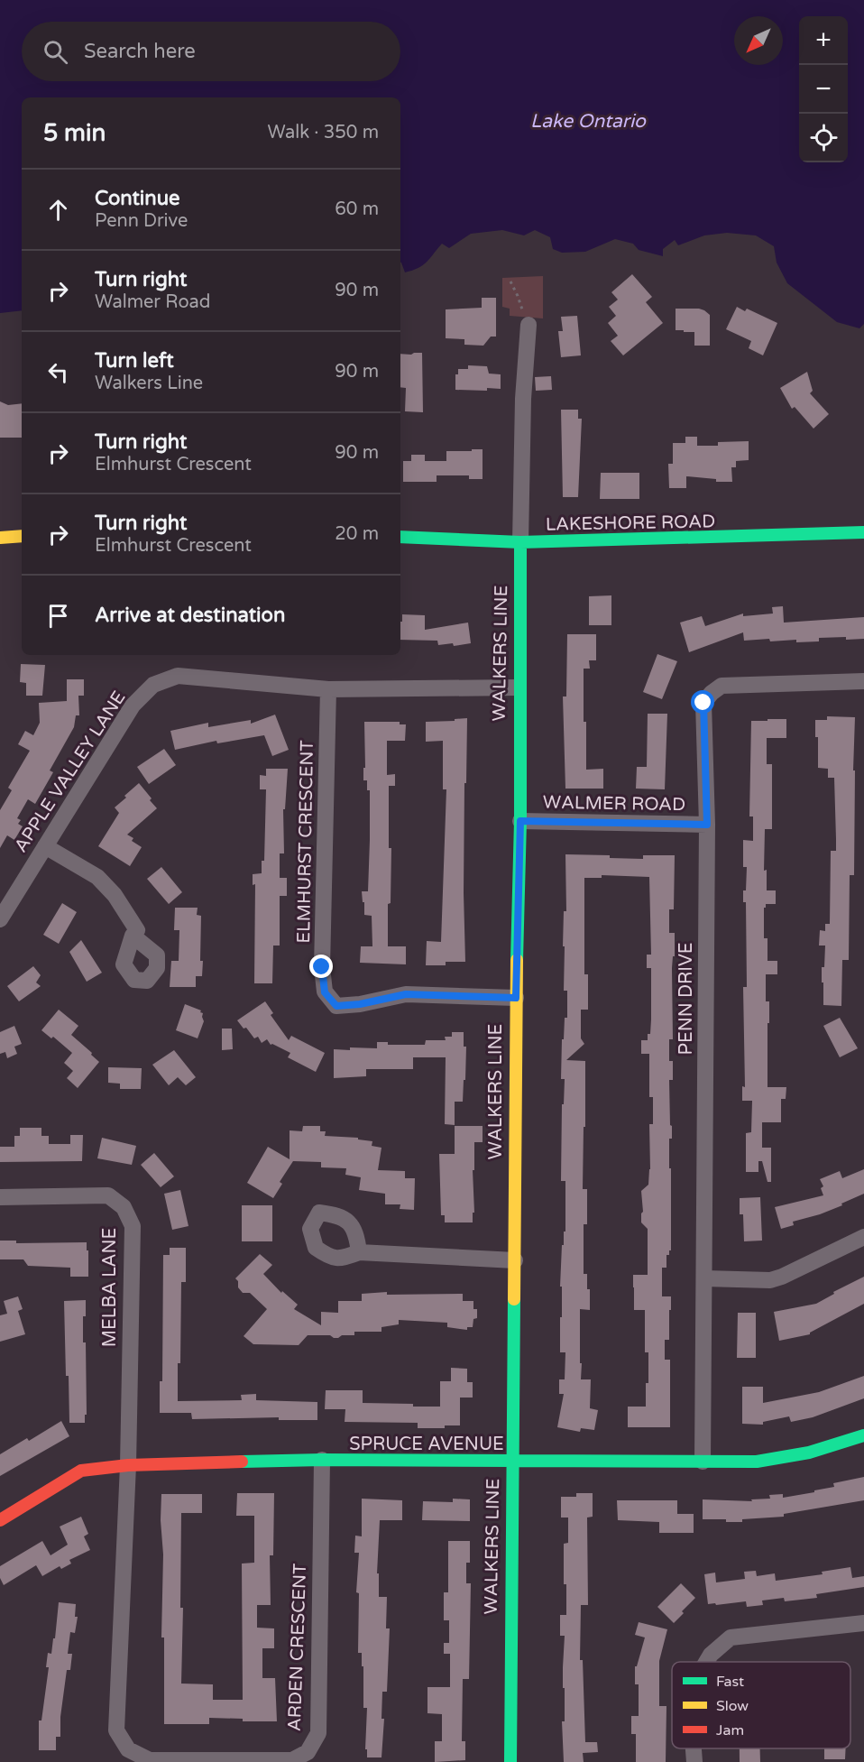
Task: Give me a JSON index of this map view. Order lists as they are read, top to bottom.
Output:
{
  "streets": {
    "main road": ["LAKESHORE ROAD", "WALKERS LINE", "SPRUCE AVENUE"],
    "street": [
      "APPLE VALLEY LANE",
      "WALMER ROAD",
      "ELMHURST CRESCENT",
      "PENN DRIVE",
      "MELBA LANE",
      "ARDEN CRESCENT"
    ]
  },
  "crossings": [
    ["LAKESHORE ROAD", "WALKERS LINE"],
    ["WALKERS LINE", "APPLE VALLEY LANE"],
    ["WALKERS LINE", "WALMER ROAD"],
    ["WALKERS LINE", "ELMHURST CRESCENT"],
    ["WALKERS LINE", "SPRUCE AVENUE"],
    ["APPLE VALLEY LANE", "ELMHURST CRESCENT"],
    ["WALMER ROAD", "PENN DRIVE"],
    ["PENN DRIVE", "SPRUCE AVENUE"],
    ["MELBA LANE", "SPRUCE AVENUE"],
    ["MELBA LANE", "ARDEN CRESCENT"],
    ["SPRUCE AVENUE", "ARDEN CRESCENT"]
  ],
  "water": ["Lake Ontario"],
  "legend": ["Fast", "Slow", "Jam"],
  "north": "bottom left",
  "page": {
    "map_buttons": ["+", "−"],
    "search": "Search here",
    "heading": ["5 min", "Walk · 350 m"],
    "list": [
      ["Continue", "Penn Drive", "60 m"],
      ["Turn right", "Walmer Road", "90 m"],
      ["Turn left", "Walkers Line", "90 m"],
      ["Turn right", "Elmhurst Crescent", "90 m"],
      ["Turn right", "Elmhurst Crescent", "20 m"],
      "Arrive at destination"
    ]
  }
}
